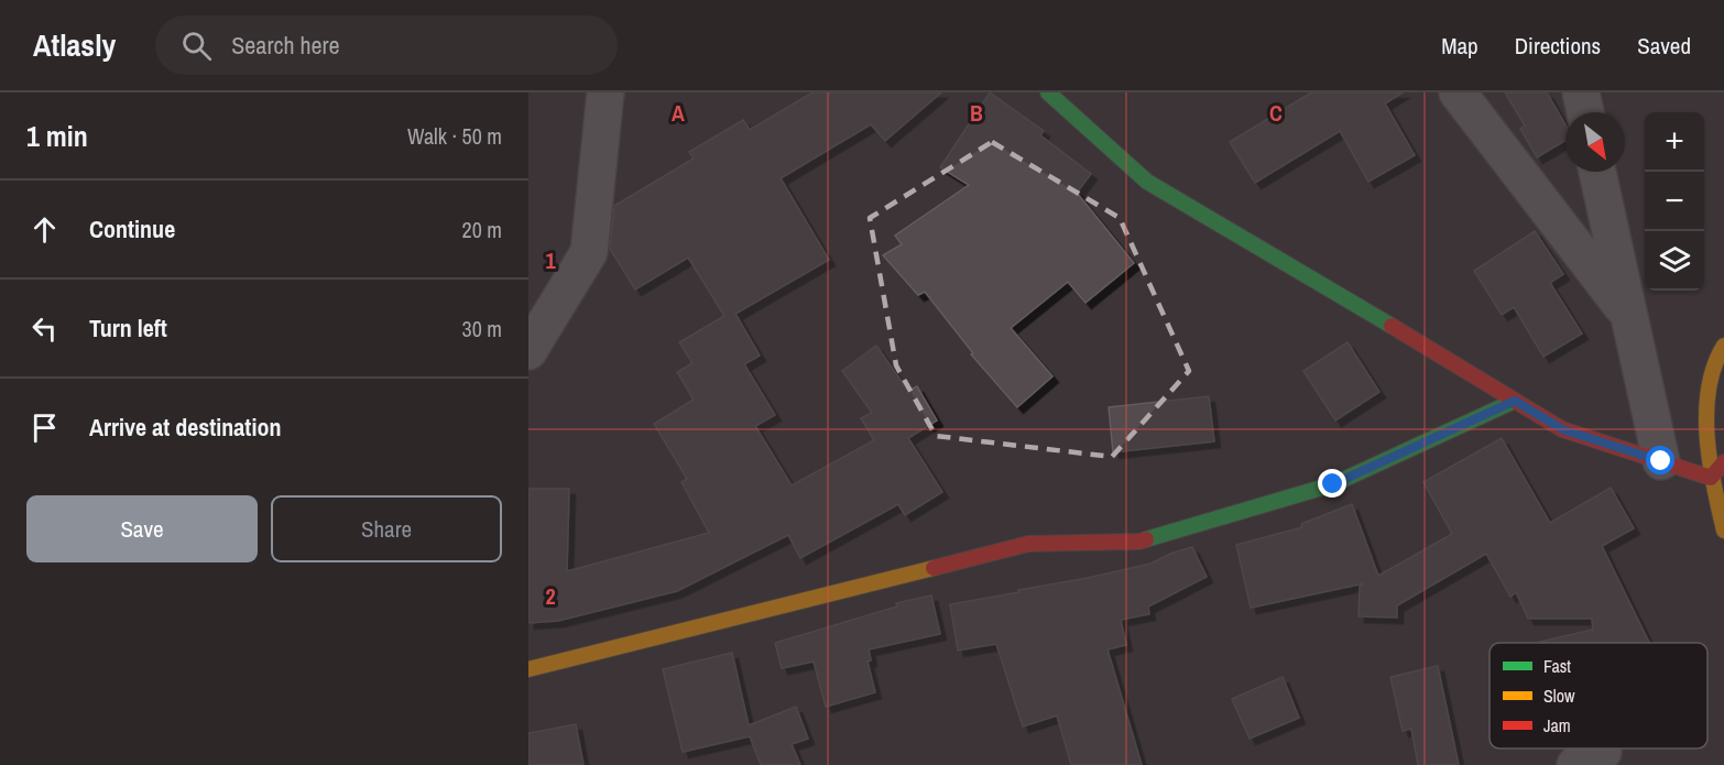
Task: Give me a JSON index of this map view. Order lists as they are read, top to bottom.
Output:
{
  "legend": ["Fast", "Slow", "Jam"],
  "north": "bottom right",
  "page": {
    "header": "Atlasly",
    "search": "Search here",
    "nav": ["Map", "Directions", "Saved"],
    "heading": ["1 min", "Walk · 50 m"],
    "map_buttons": ["+", "−"],
    "list": [
      ["Continue", "20 m"],
      ["Turn left", "30 m"],
      "Arrive at destination"
    ],
    "buttons": ["Save", "Share"]
  },
  "grid": {
    "columns": ["A", "B", "C"],
    "rows": ["1", "2"]
  }
}
